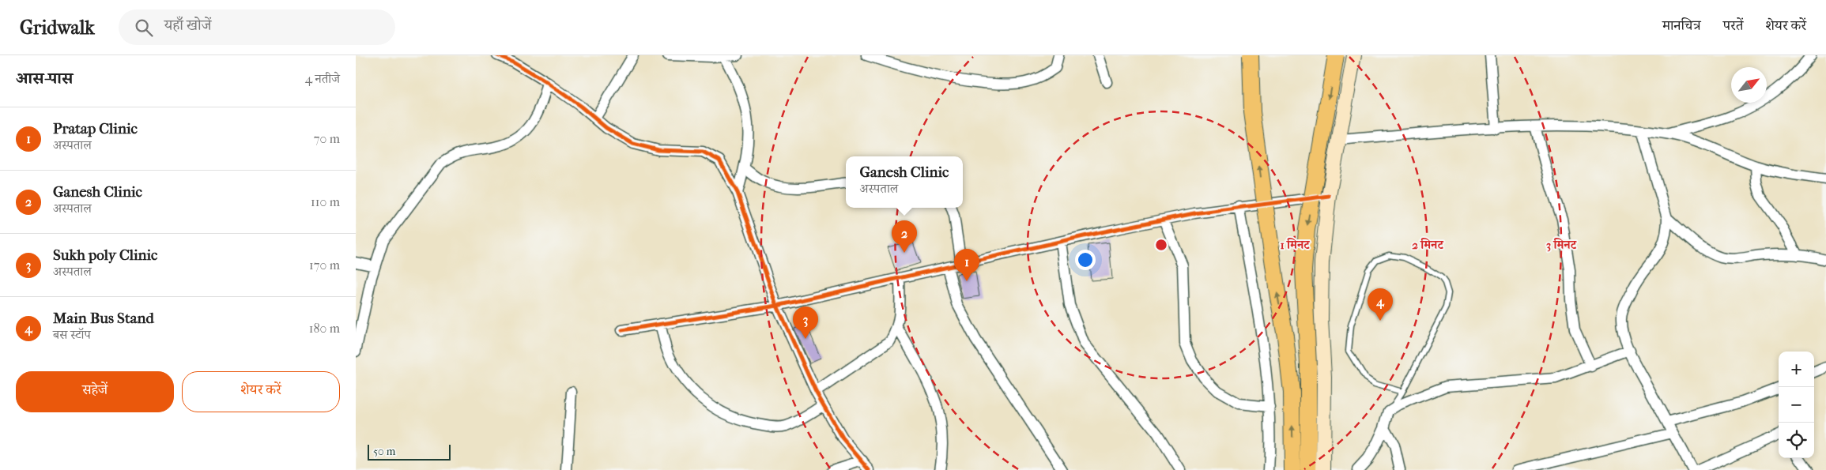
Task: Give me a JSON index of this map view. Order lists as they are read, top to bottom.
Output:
{
  "scale_bar": "50 m",
  "north": "top right",
  "page": {
    "header": "Gridwalk",
    "search": "यहाँ खोजें",
    "nav": ["मानचित्र", "परतें", "शेयर करें"],
    "heading": ["आस-पास", "4 नतीजे"],
    "list": [
      {
        "mark": "1",
        "name": "Pratap Clinic",
        "note": "अस्पताल",
        "value": "70 m"
      },
      {
        "mark": "2",
        "name": "Ganesh Clinic",
        "note": "अस्पताल",
        "value": "110 m"
      },
      {
        "mark": "3",
        "name": "Sukh poly Clinic",
        "note": "अस्पताल",
        "value": "170 m"
      },
      {
        "mark": "4",
        "name": "Main Bus Stand",
        "note": "बस स्टॉप",
        "value": "180 m"
      }
    ],
    "popup": ["Ganesh Clinic", "अस्पताल"],
    "pins": [
      "2",
      "1",
      "4",
      "3"
    ],
    "map_buttons": ["+", "−"],
    "buttons": ["सहेजें", "शेयर करें"],
    "scale": "50 m"
  },
  "rings": ["1 मिनट", "2 मिनट", "3 मिनट"]
}
